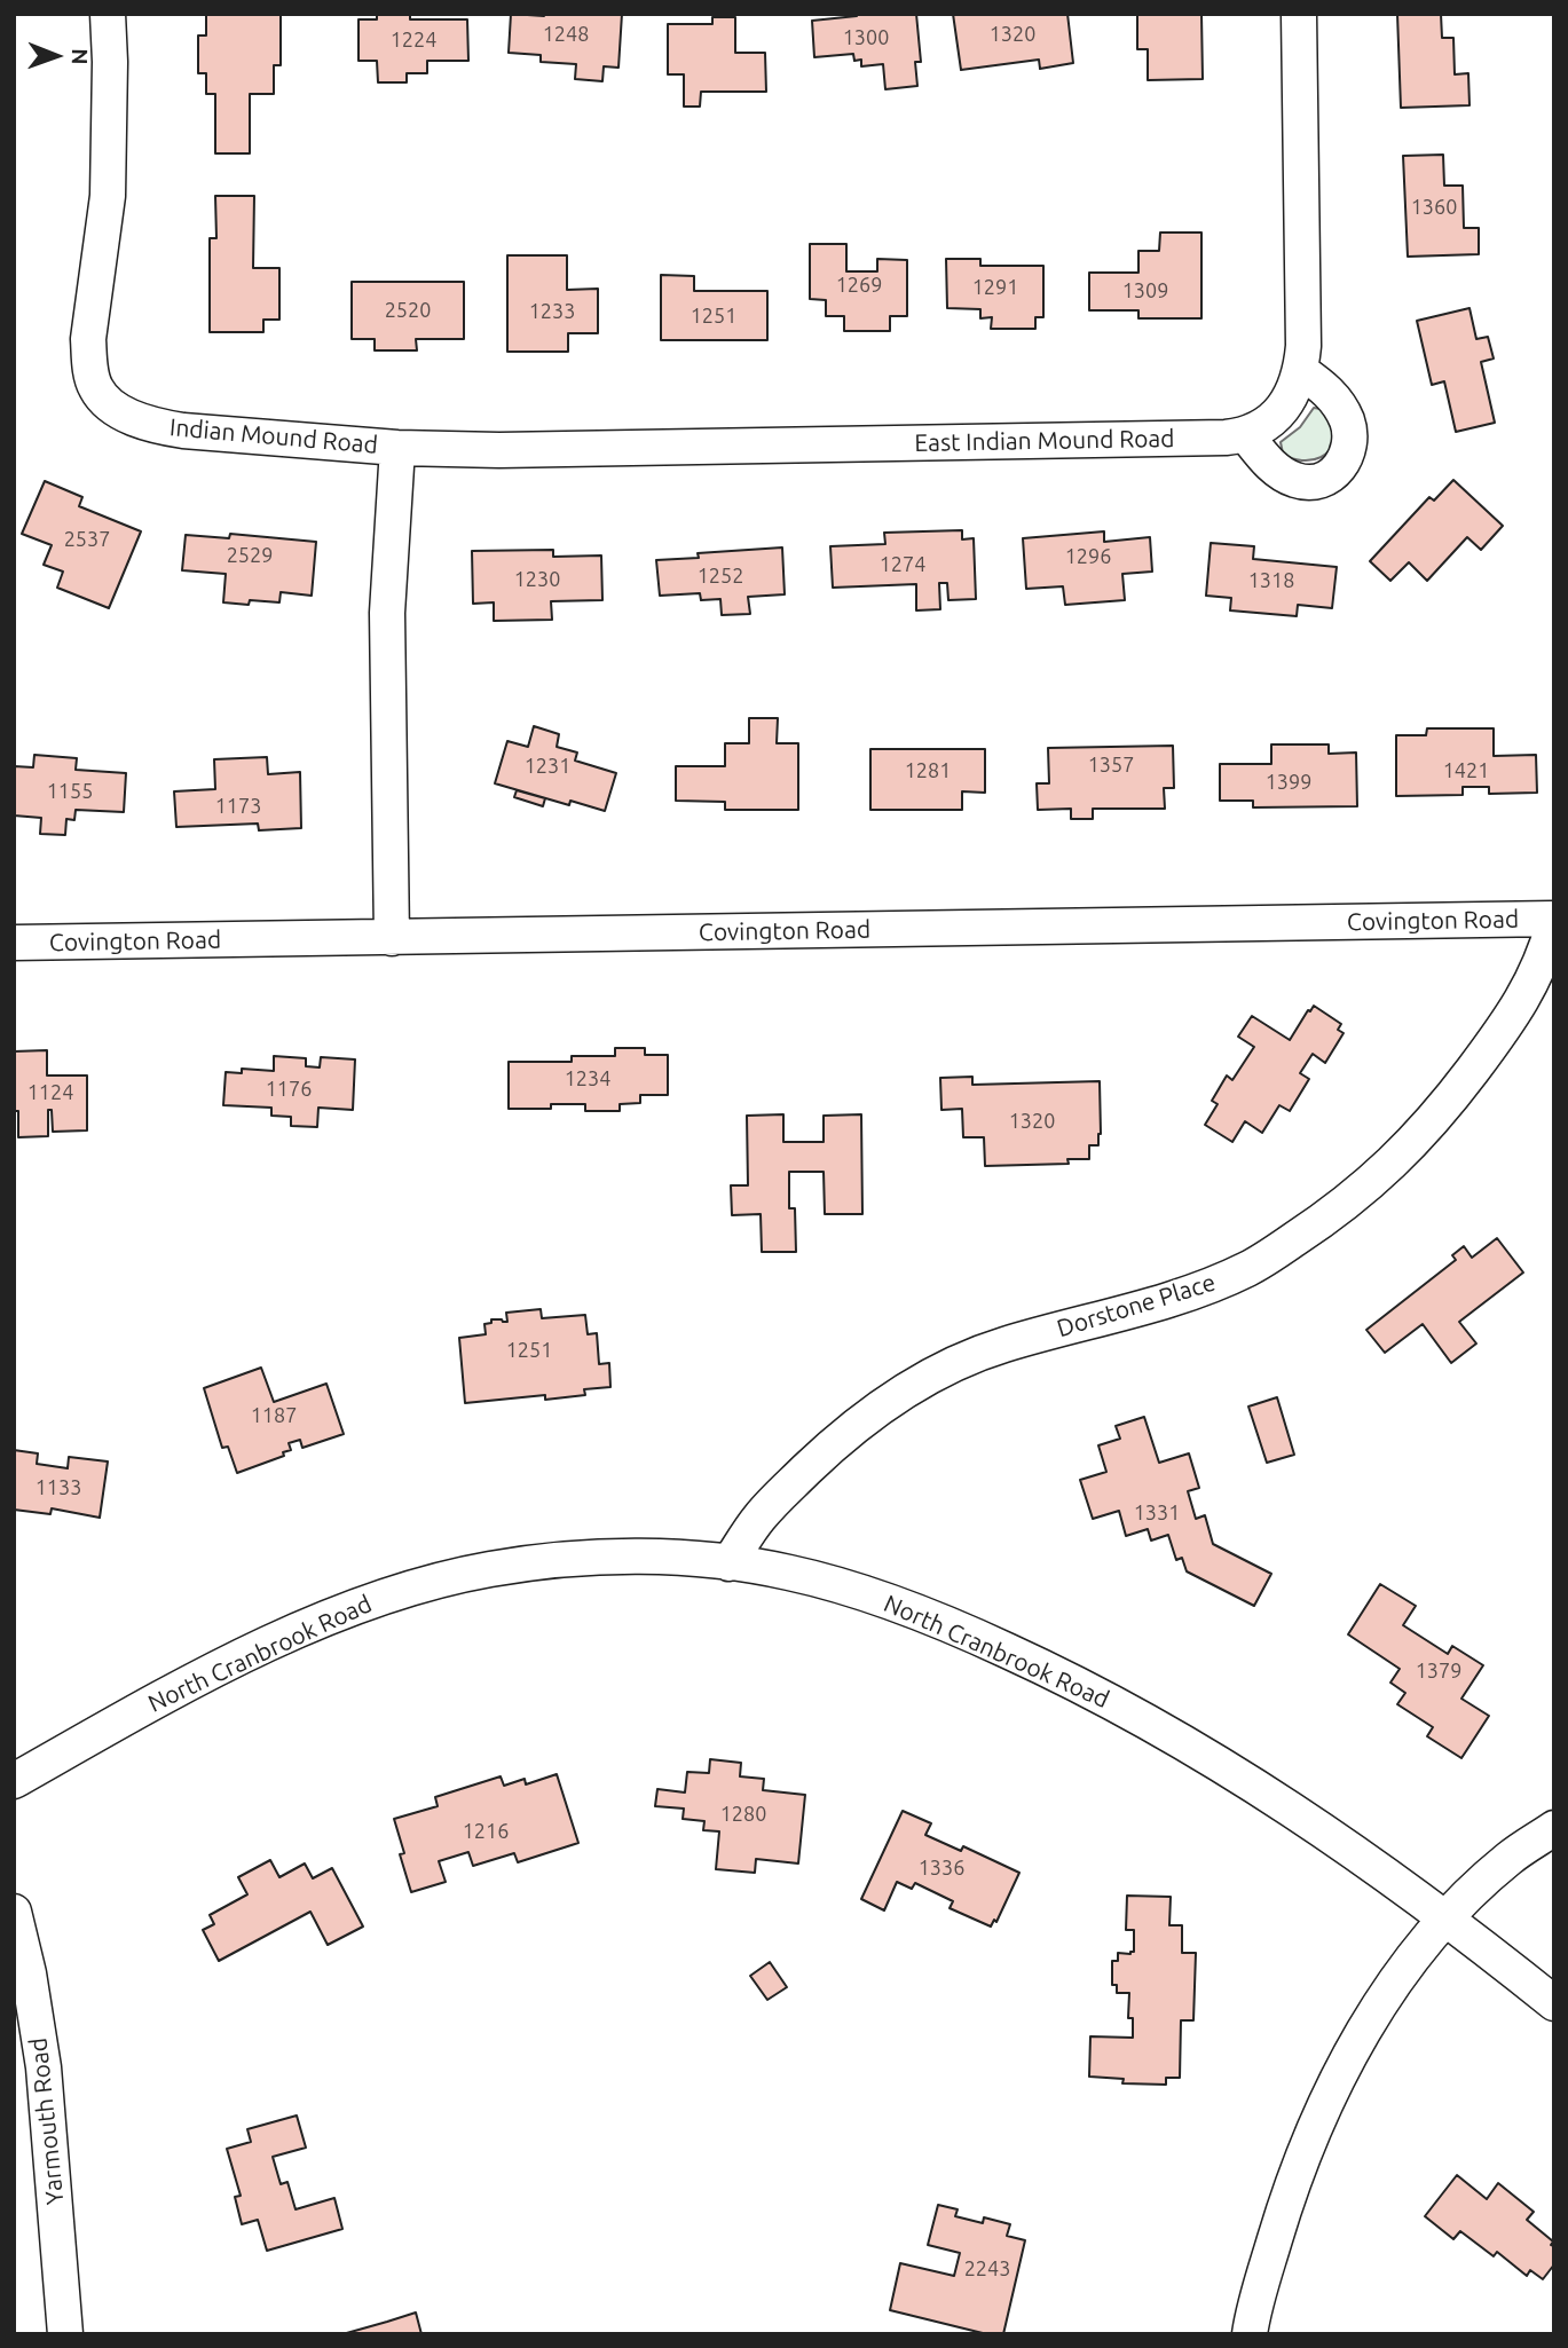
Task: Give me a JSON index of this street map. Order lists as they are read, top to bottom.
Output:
{
  "streets": {
    "street": [
      "Indian Mound Road",
      "East Indian Mound Road",
      "Covington Road",
      "Dorstone Place",
      "North Cranbrook Road",
      "Yarmouth Road"
    ]
  },
  "crossings": [
    ["Indian Mound Road", "East Indian Mound Road"],
    ["Indian Mound Road", "Covington Road"],
    ["Covington Road", "Dorstone Place"],
    ["Dorstone Place", "North Cranbrook Road"]
  ],
  "house_numbers": [
    "1248",
    "1320",
    "1300",
    "1224",
    "1360",
    "1269",
    "1291",
    "1309",
    "2520",
    "1233",
    "1251",
    "2537",
    "2529",
    "1296",
    "1274",
    "1252",
    "1230",
    "1318",
    "1357",
    "1231",
    "1281",
    "1421",
    "1399",
    "1155",
    "1173",
    "1234",
    "1176",
    "1124",
    "1320",
    "1251",
    "1187",
    "1133",
    "1331",
    "1379",
    "1280",
    "1216",
    "1336",
    "2243"
  ],
  "north": "right"
}
